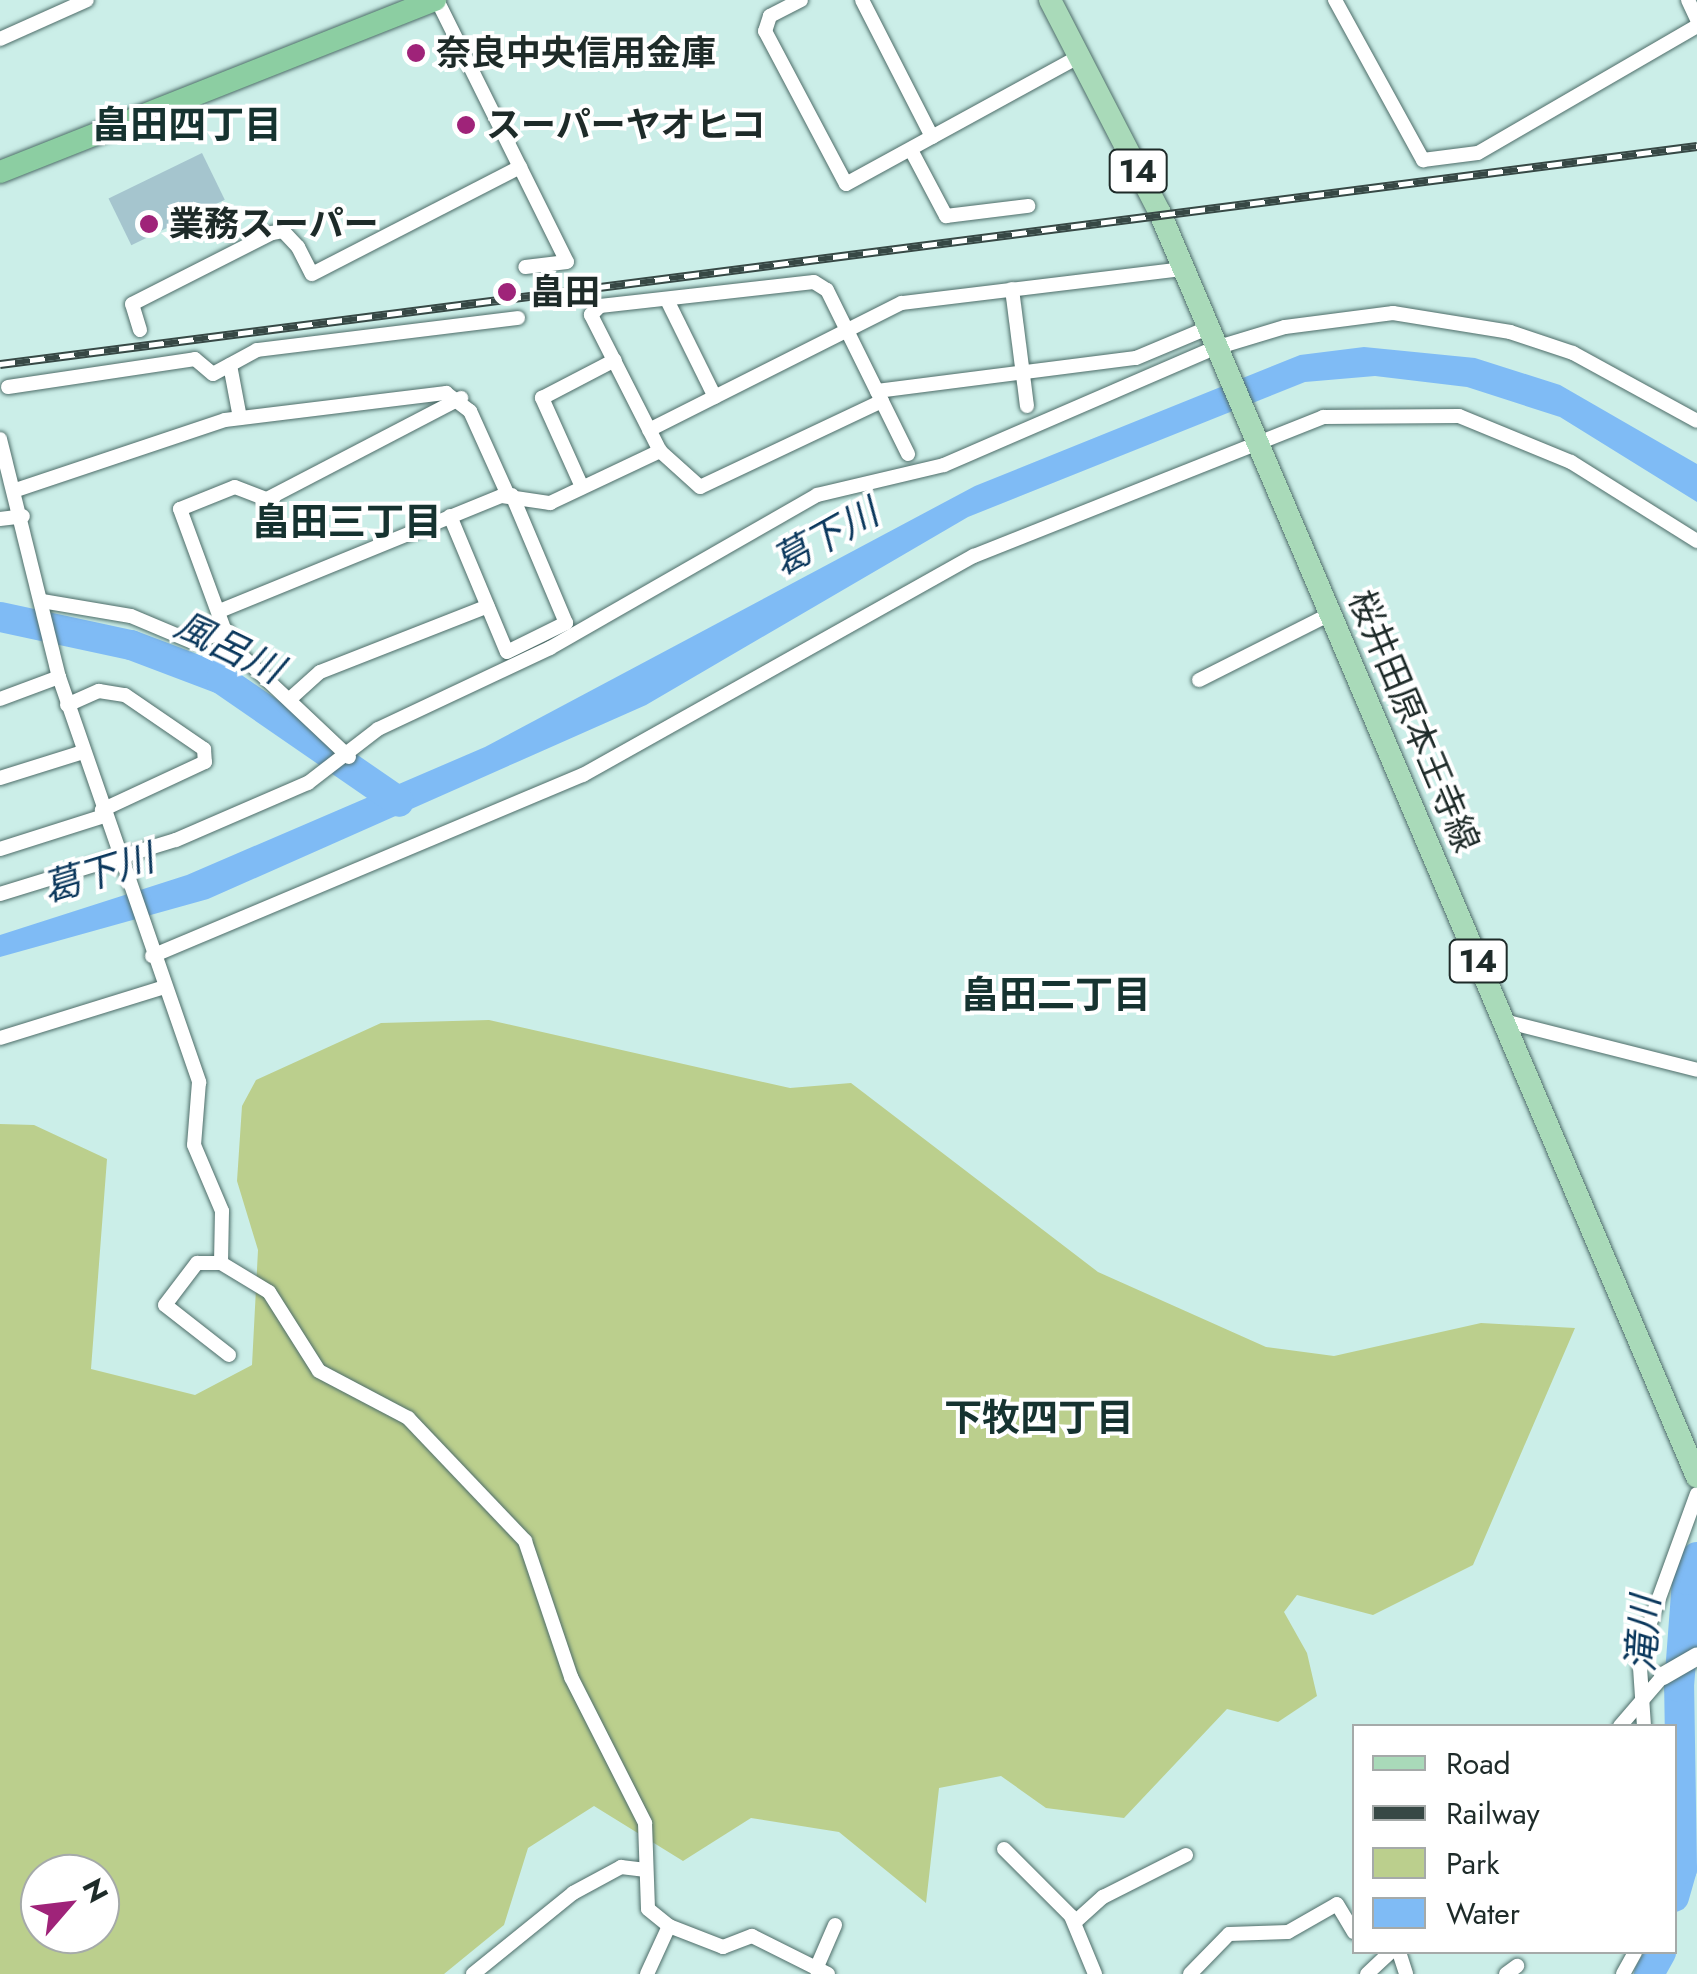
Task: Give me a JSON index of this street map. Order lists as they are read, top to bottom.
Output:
{
  "streets": {
    "main road": ["14", "桜井田原本王寺線"]
  },
  "districts": [
    "畠田四丁目",
    "畠田三丁目",
    "畠田二丁目",
    "下牧四丁目"
  ],
  "water": ["葛下川", "風呂川", "滝川"],
  "places": [
    "奈良中央信用金庫",
    "スーパーヤオヒコ",
    "業務スーパー",
    "畠田"
  ],
  "legend": [
    "Road",
    "Railway",
    "Park",
    "Water"
  ],
  "north": "top right"
}
